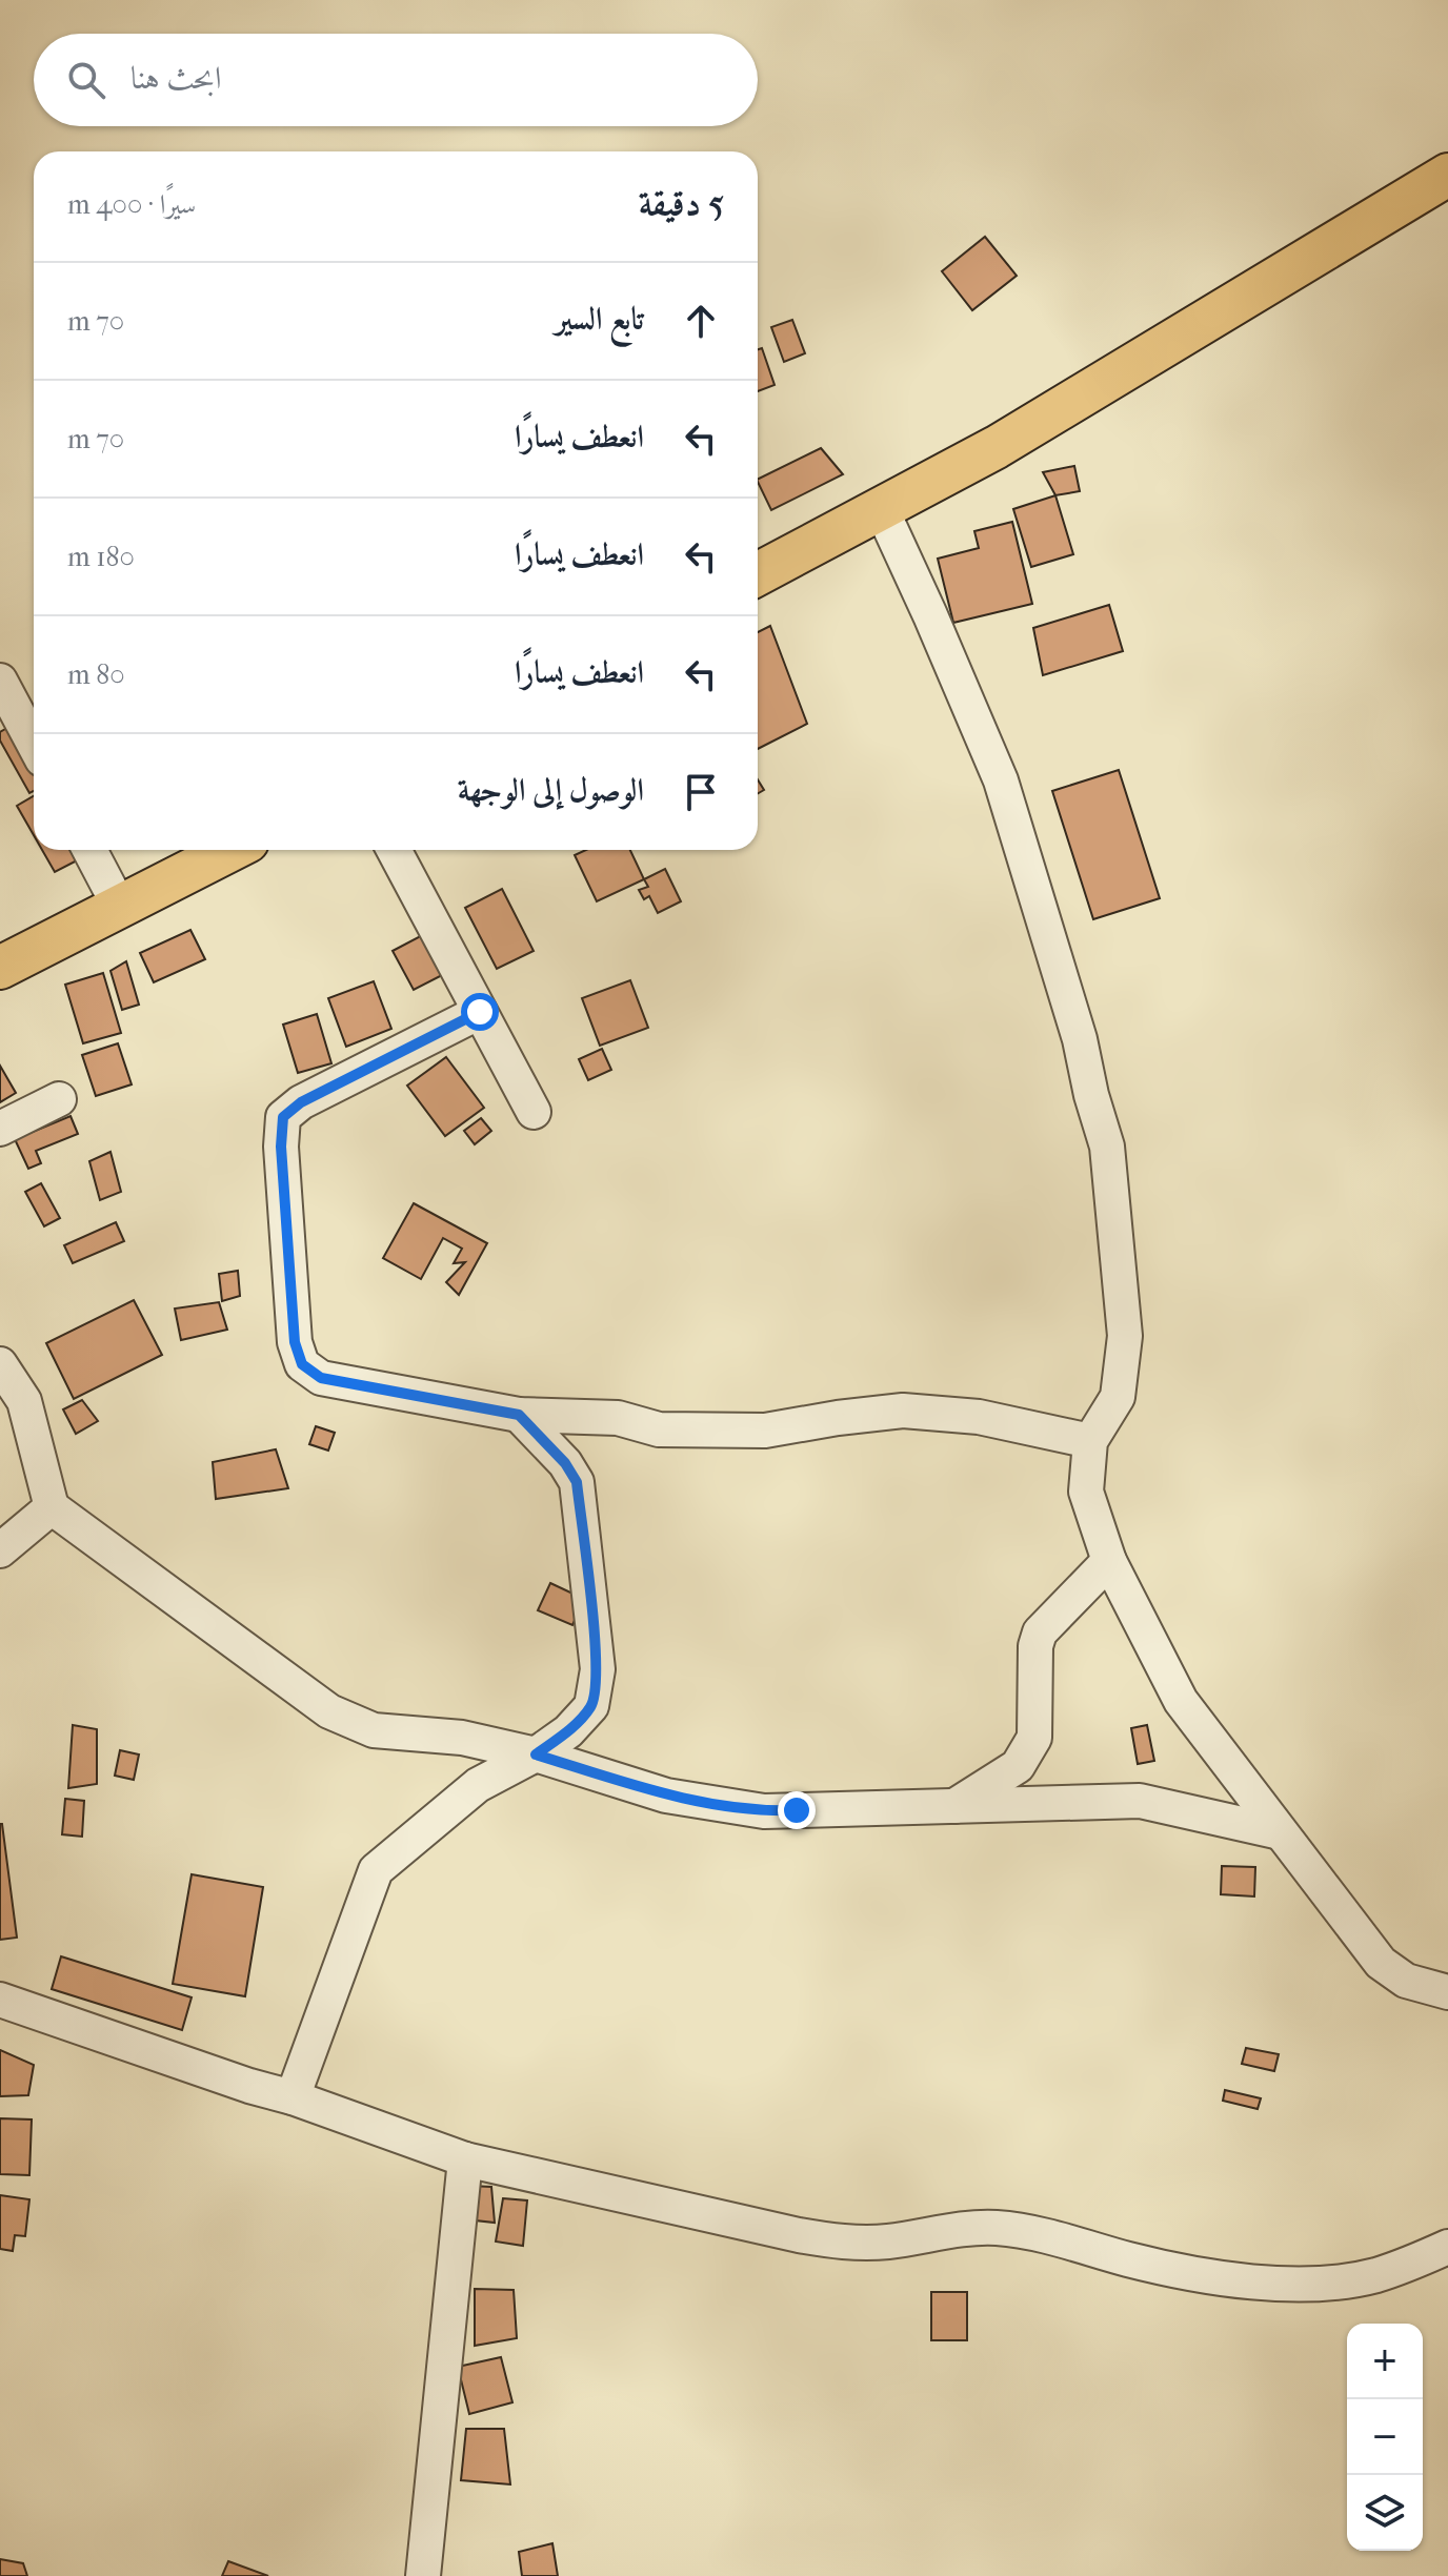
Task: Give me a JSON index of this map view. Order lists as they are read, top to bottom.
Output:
{
  "page": {
    "search": "ابحث هنا",
    "heading": ["5 دقيقة", "سيرًا · 400 m"],
    "list": [
      ["تابع السير", "70 m"],
      ["انعطف يسارًا", "70 m"],
      ["انعطف يسارًا", "180 m"],
      ["انعطف يسارًا", "80 m"],
      "الوصول إلى الوجهة"
    ],
    "map_buttons": ["+", "−"]
  }
}
